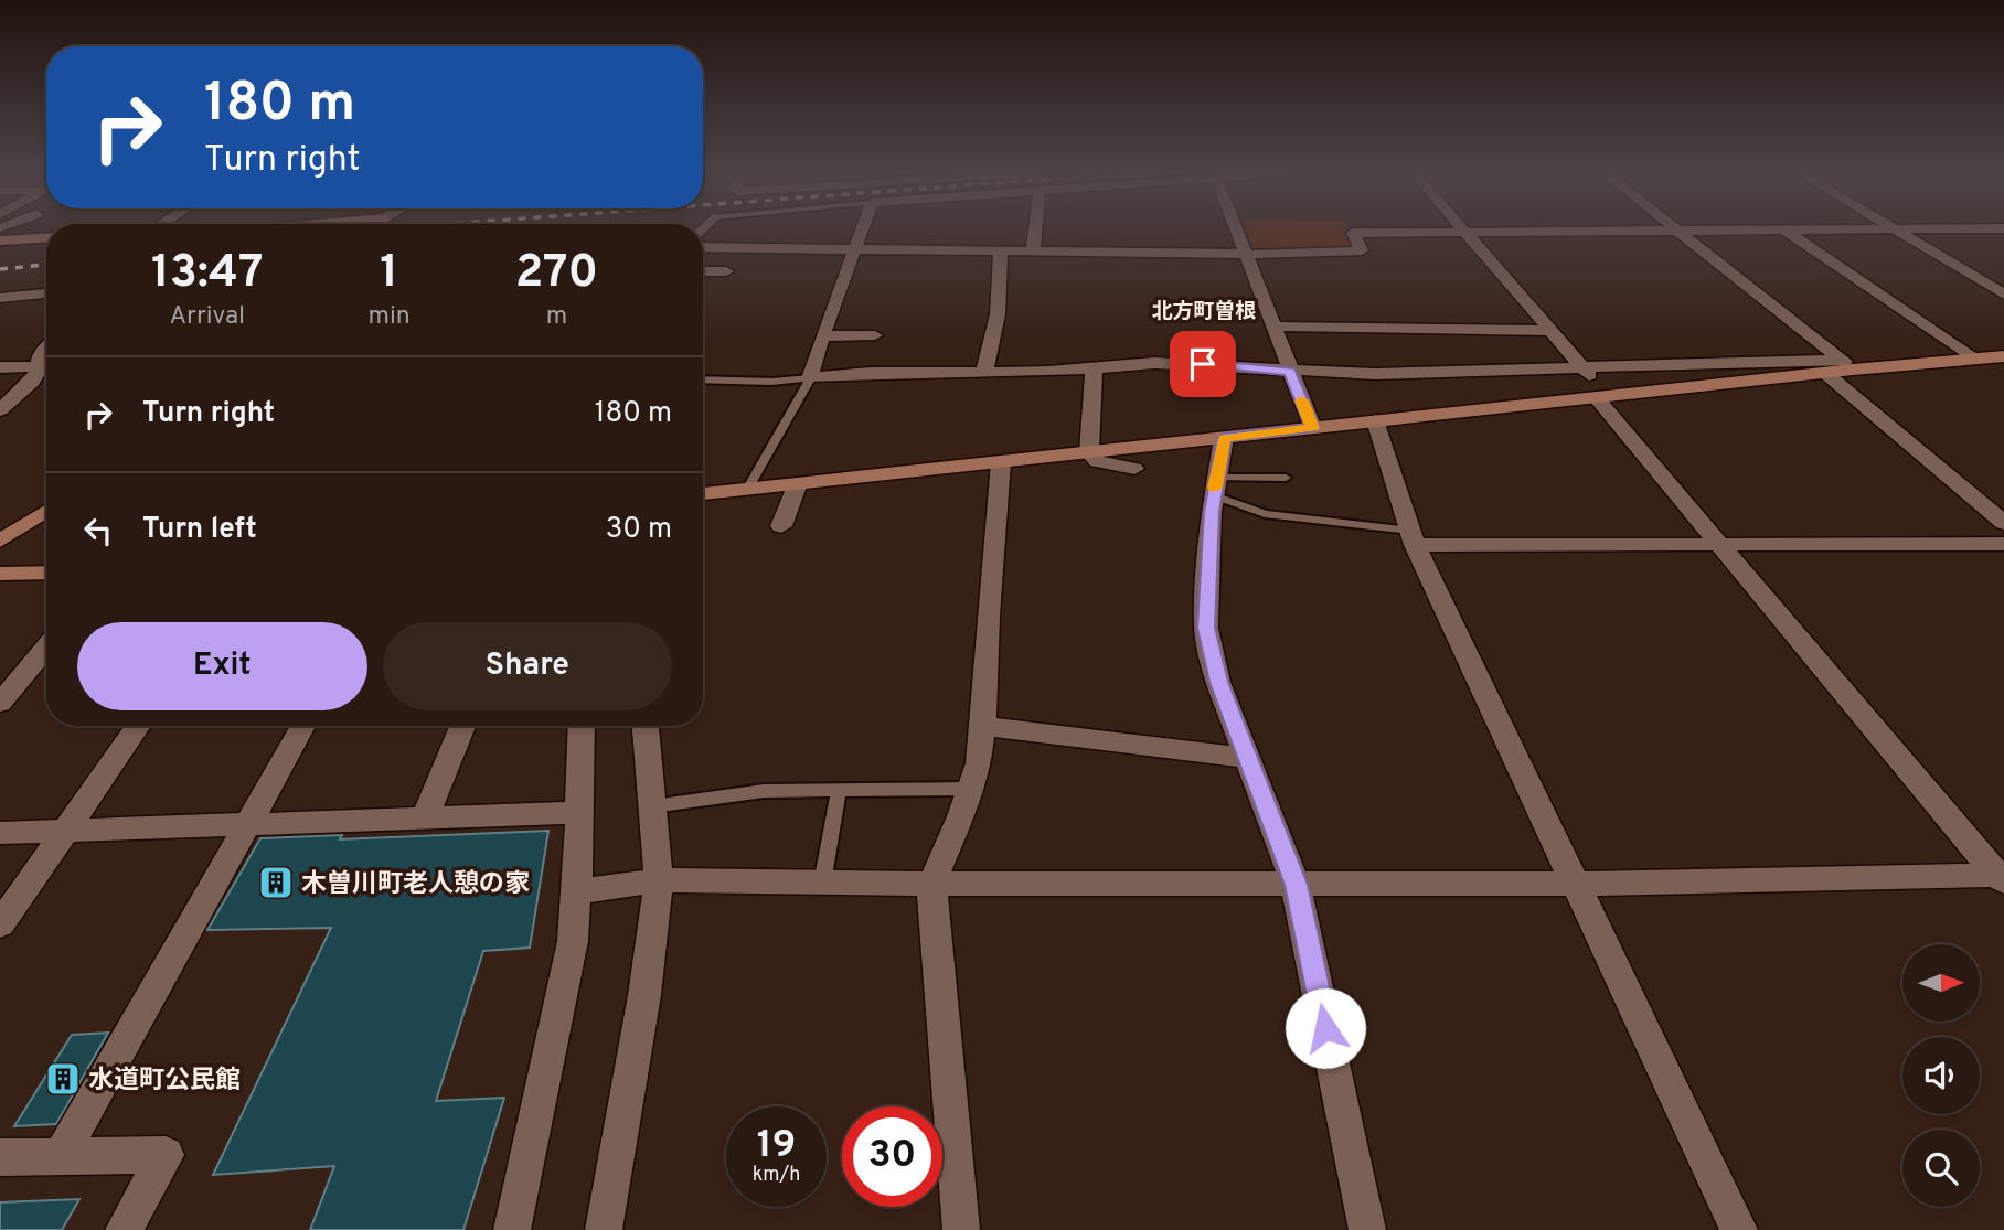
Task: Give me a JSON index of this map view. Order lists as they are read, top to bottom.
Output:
{
  "districts": ["北方町曽根"],
  "places": {
    "building": ["木曽川町老人憩の家", "水道町公民館"]
  },
  "north": "right",
  "page": {
    "turn": ["180 m", "Turn right"],
    "eta": [
      "13:47",
      "Arrival",
      "1",
      "min",
      "270",
      "m"
    ],
    "list": [
      {
        "name": "Turn right",
        "value": "180 m"
      },
      {
        "name": "Turn left",
        "value": "30 m"
      }
    ],
    "buttons": ["Exit", "Share"],
    "speed": "19 km/h",
    "limit": "30"
  }
}
